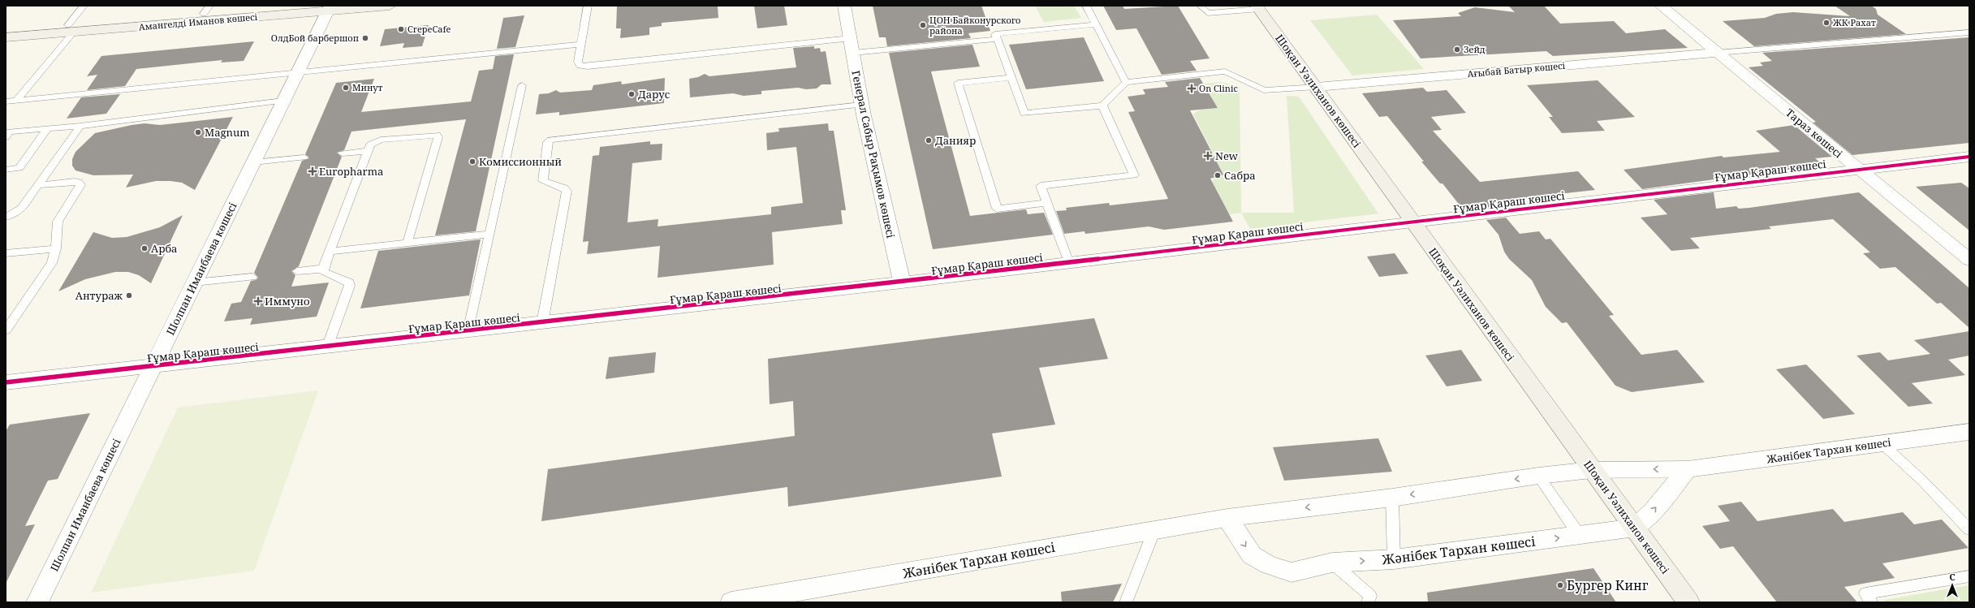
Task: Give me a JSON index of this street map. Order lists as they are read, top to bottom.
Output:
{
  "streets": {
    "main road": ["Амангелді Иманов көшесі", "Шоқан Уәлиханов көшесі"],
    "street": [
      "Ағыбай Батыр көшесі",
      "Тараз көшесі",
      "Генерал Сабыр Рақымов көшесі",
      "Ғұмар Қараш көшесі",
      "Шолпан Иманбаева көшесі",
      "Жәнібек Тархан көшесі"
    ]
  },
  "crossings": [
    ["Амангелді Иманов көшесі", "Шолпан Иманбаева көшесі"],
    ["Ағыбай Батыр көшесі", "Шоқан Уәлиханов көшесі"],
    ["Ағыбай Батыр көшесі", "Тараз көшесі"],
    ["Шоқан Уәлиханов көшесі", "Ғұмар Қараш көшесі"],
    ["Шоқан Уәлиханов көшесі", "Жәнібек Тархан көшесі"],
    ["Тараз көшесі", "Ғұмар Қараш көшесі"],
    ["Генерал Сабыр Рақымов көшесі", "Ғұмар Қараш көшесі"],
    ["Ғұмар Қараш көшесі", "Шолпан Иманбаева көшесі"]
  ],
  "places": {
    "other": [
      "ЖК Рахат",
      "ЦОН Байконурского района",
      "CrepeCafe",
      "ОлдБой барбершоп",
      "Зейд",
      "Минут",
      "Дарус",
      "Magnum",
      "Данияр",
      "Комиссионный",
      "Сабра",
      "Арба",
      "Антураж",
      "Бургер Кинг"
    ],
    "health": [
      "On Clinic",
      "New",
      "Europharma",
      "Иммуно"
    ]
  },
  "north": "top"
}
